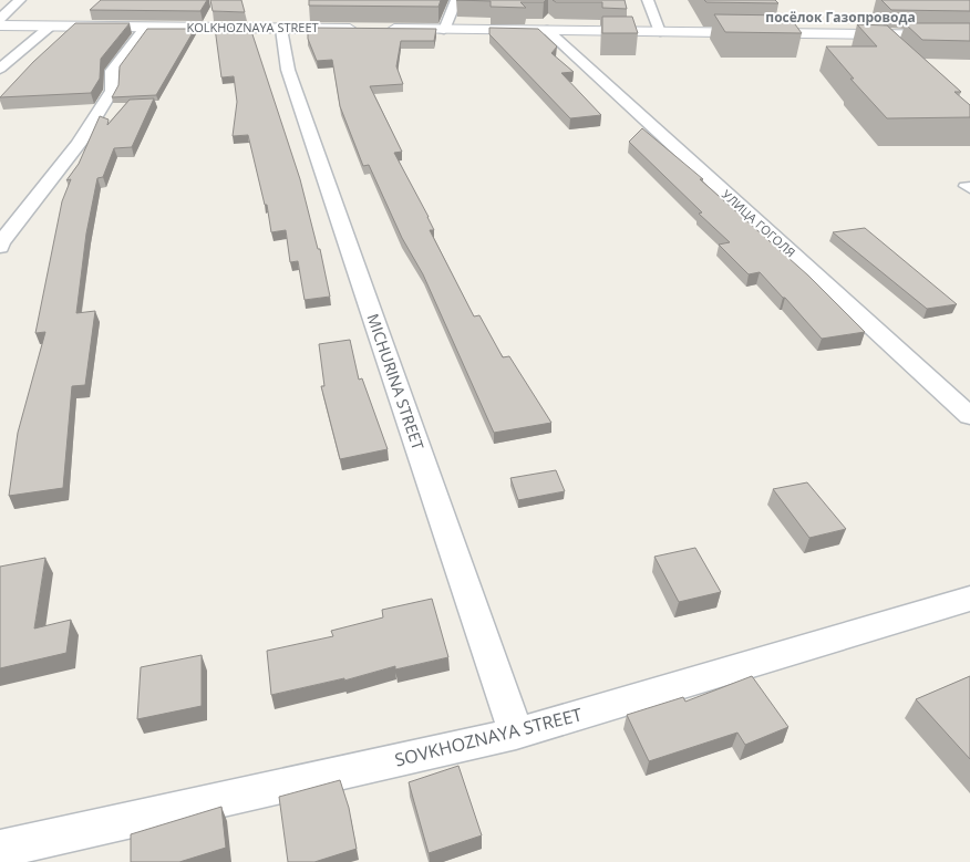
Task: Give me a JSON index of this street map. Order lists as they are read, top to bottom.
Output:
{
  "streets": {
    "main road": ["KOLKHOZNAYA STREET"],
    "street": ["УЛИЦА ГОГОЛЯ", "MICHURINA STREET", "SOVKHOZNAYA STREET"]
  },
  "crossings": [
    ["KOLKHOZNAYA STREET", "УЛИЦА ГОГОЛЯ"],
    ["KOLKHOZNAYA STREET", "MICHURINA STREET"],
    ["MICHURINA STREET", "SOVKHOZNAYA STREET"]
  ],
  "districts": ["посёлок Газопровода"]
}
